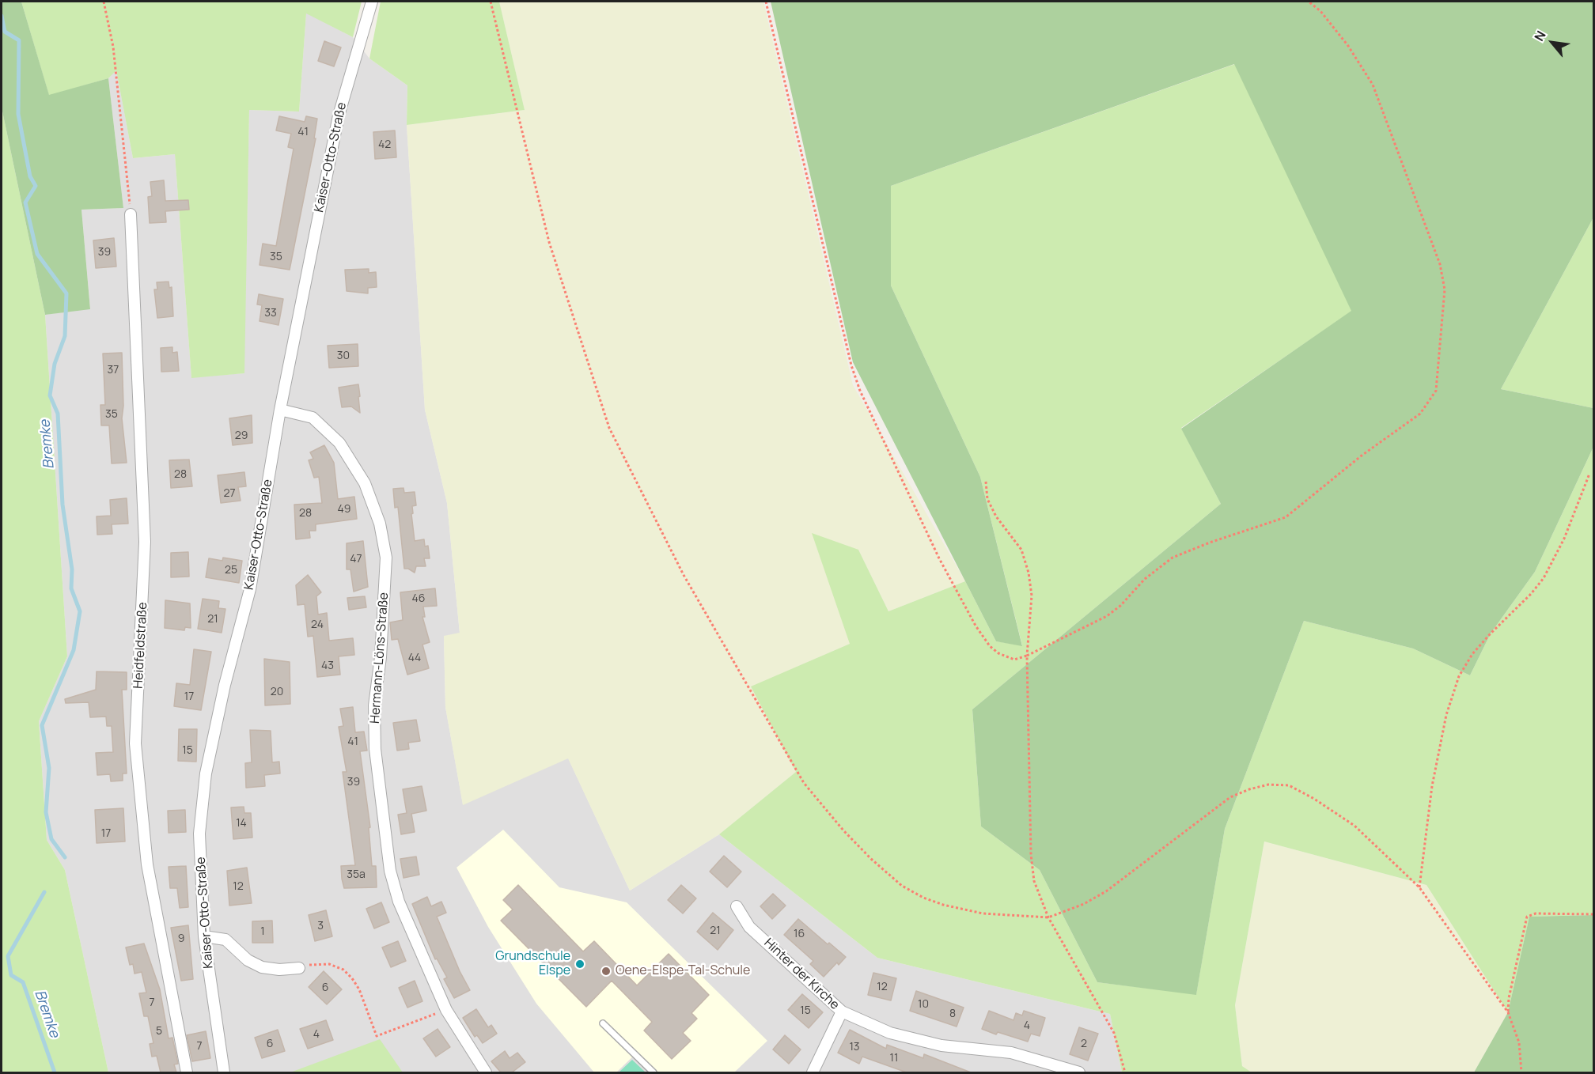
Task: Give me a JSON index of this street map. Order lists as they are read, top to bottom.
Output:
{
  "streets": {
    "street": [
      "Kaiser-Otto-Straße",
      "Heidfeldstraße",
      "Hermann-Löns-Straße",
      "Hinter der Kirche"
    ]
  },
  "crossings": [
    ["Kaiser-Otto-Straße", "Hermann-Löns-Straße"]
  ],
  "water": ["Bremke"],
  "places": ["Grundschule Elspe", "Oene-Elspe-Tal-Schule"],
  "house_numbers": [
    "41",
    "42",
    "39",
    "35",
    "33",
    "30",
    "37",
    "35",
    "29",
    "28",
    "27",
    "49",
    "28",
    "47",
    "25",
    "46",
    "21",
    "24",
    "44",
    "43",
    "20",
    "17",
    "41",
    "15",
    "39",
    "14",
    "17",
    "35a",
    "12",
    "3",
    "21",
    "1",
    "16",
    "9",
    "12",
    "6",
    "7",
    "10",
    "15",
    "8",
    "4",
    "5",
    "4",
    "6",
    "2",
    "7",
    "13",
    "11"
  ],
  "north": "top left"
}
